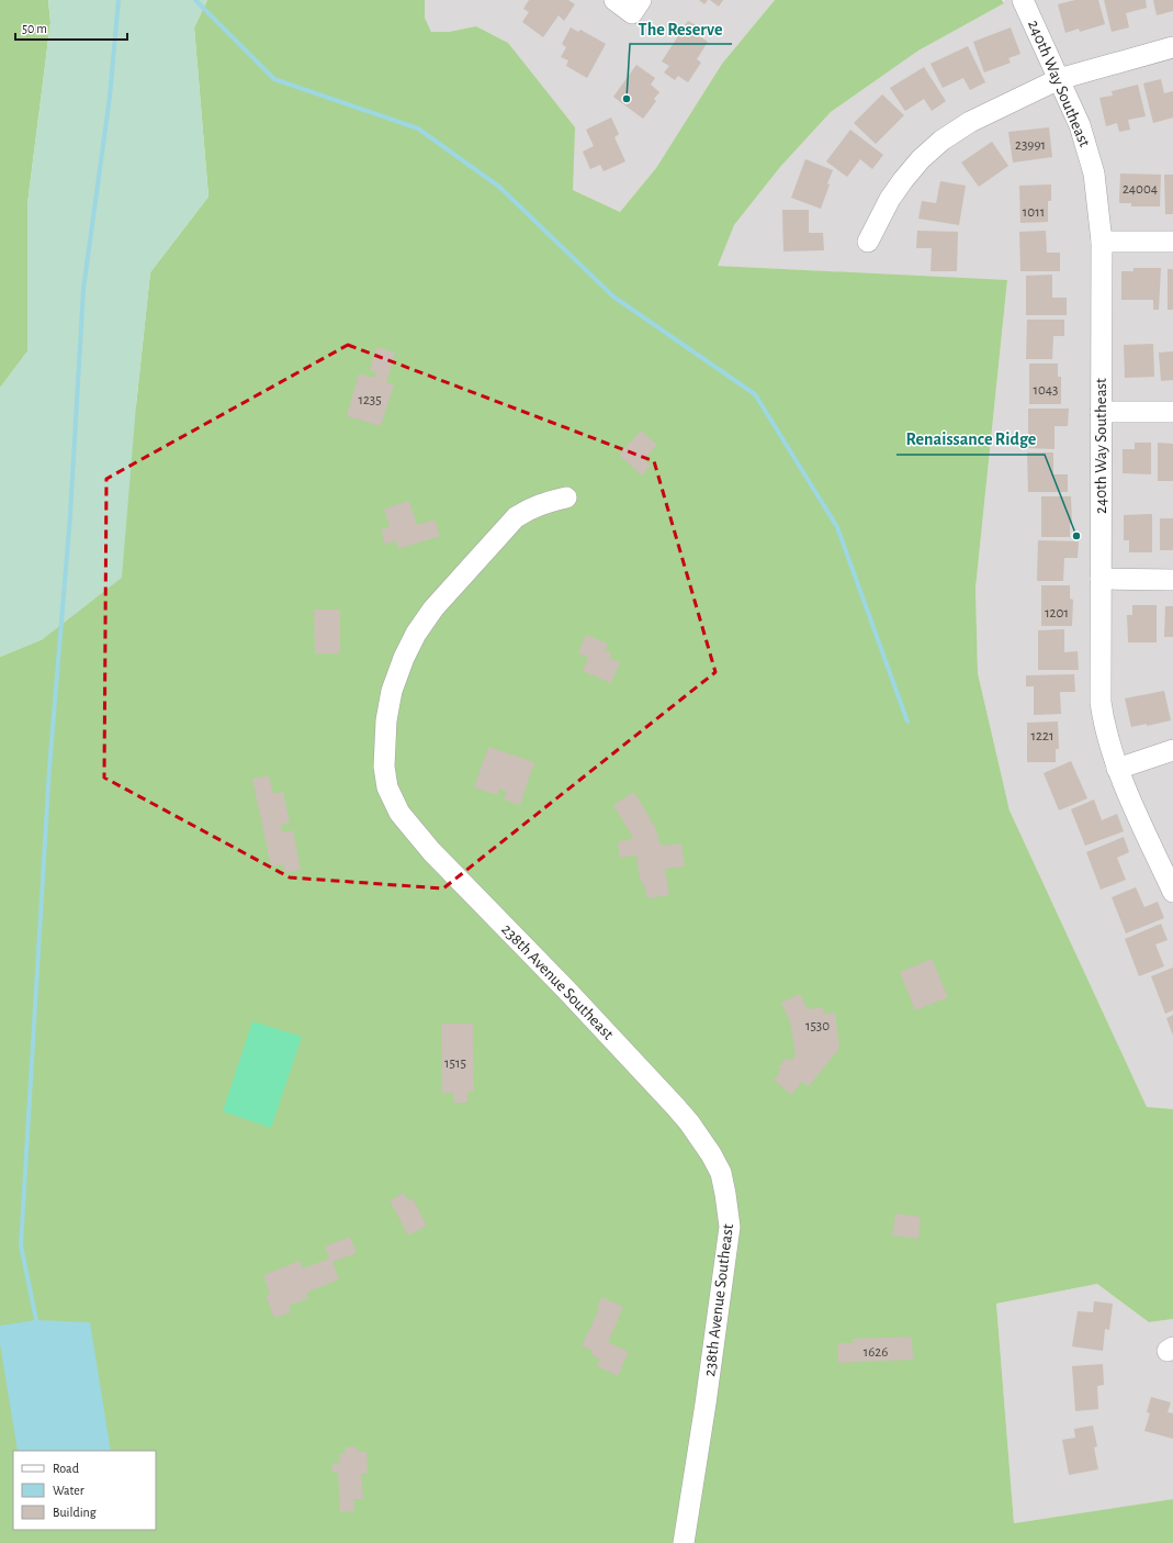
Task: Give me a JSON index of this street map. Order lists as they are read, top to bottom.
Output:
{
  "streets": {
    "street": ["240th Way Southeast", "238th Avenue Southeast"]
  },
  "places": ["The Reserve", "Renaissance Ridge"],
  "house_numbers": [
    "23991",
    "24004",
    "1011",
    "1043",
    "1235",
    "1201",
    "1221",
    "1530",
    "1515",
    "1626"
  ],
  "legend": ["Road", "Water", "Building"],
  "scale_bar": "50 m"
}
